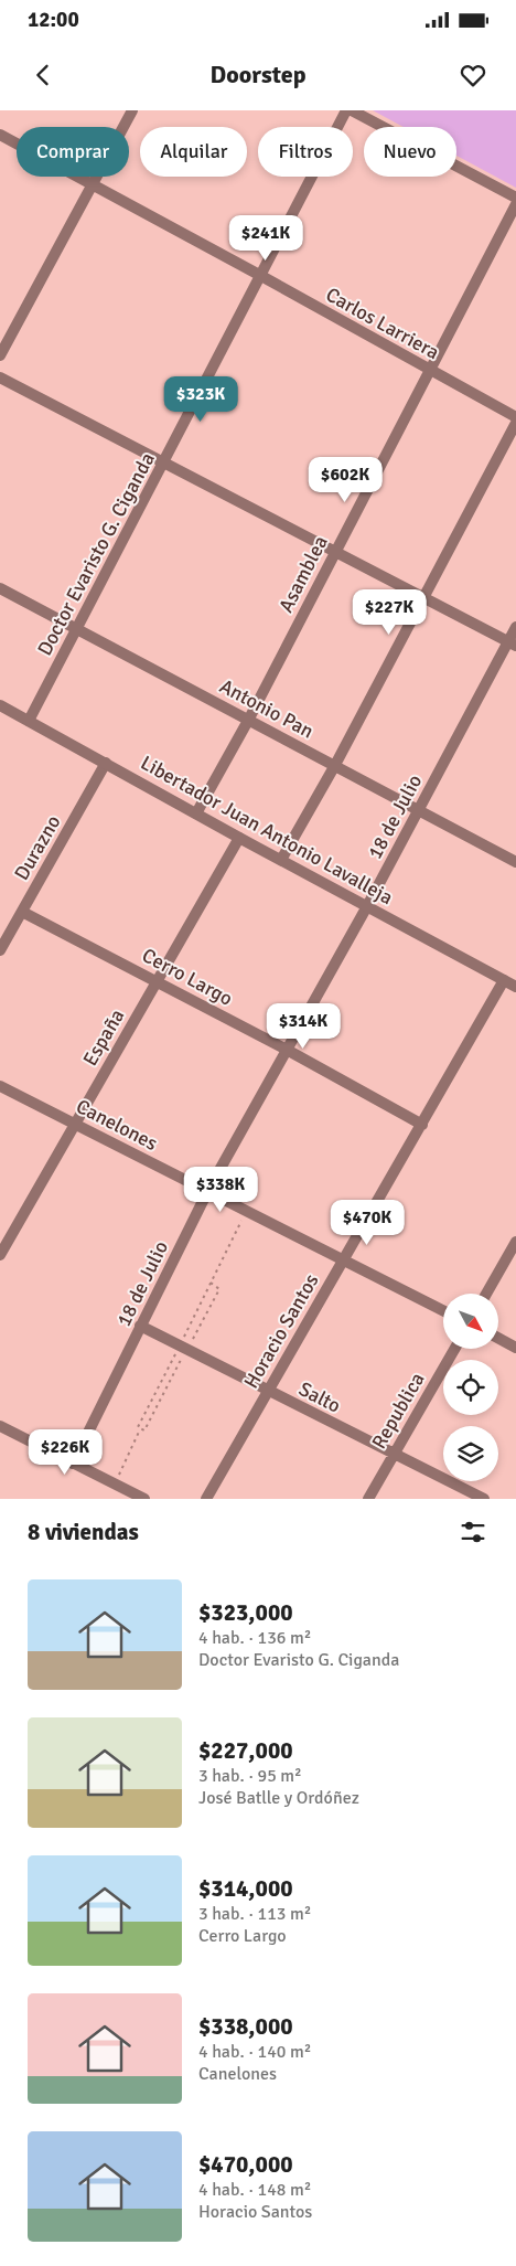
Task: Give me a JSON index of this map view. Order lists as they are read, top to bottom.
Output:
{
  "streets": {
    "street": [
      "Carlos Larriera",
      "Doctor Evaristo G. Ciganda",
      "Asamblea",
      "Antonio Pan",
      "18 de Julio",
      "Libertador Juan Antonio Lavalleja",
      "Durazno",
      "Cerro Largo",
      "España",
      "Canelones",
      "Horacio Santos",
      "Salto",
      "Republica"
    ]
  },
  "crossings": [
    ["Carlos Larriera", "Doctor Evaristo G. Ciganda"],
    ["Carlos Larriera", "Asamblea"],
    ["Doctor Evaristo G. Ciganda", "Antonio Pan"],
    ["Doctor Evaristo G. Ciganda", "Libertador Juan Antonio Lavalleja"],
    ["Asamblea", "Antonio Pan"],
    ["Asamblea", "Libertador Juan Antonio Lavalleja"],
    ["Antonio Pan", "18 de Julio"],
    ["18 de Julio", "Libertador Juan Antonio Lavalleja"],
    ["18 de Julio", "Cerro Largo"],
    ["18 de Julio", "Canelones"],
    ["18 de Julio", "Salto"],
    ["Libertador Juan Antonio Lavalleja", "Durazno"],
    ["Libertador Juan Antonio Lavalleja", "España"],
    ["Libertador Juan Antonio Lavalleja", "Horacio Santos"],
    ["Durazno", "Cerro Largo"],
    ["Cerro Largo", "España"],
    ["Cerro Largo", "Horacio Santos"],
    ["España", "Canelones"],
    ["Canelones", "Horacio Santos"],
    ["Horacio Santos", "Salto"],
    ["Salto", "Republica"]
  ],
  "north": "bottom right",
  "page": {
    "status": "12:00",
    "header": "Doorstep",
    "chip": [
      "Comprar",
      "Alquilar",
      "Filtros",
      "Nuevo"
    ],
    "price": [
      "$241K",
      "$323K",
      "$602K",
      "$227K",
      "$314K",
      "$338K",
      "$470K",
      "$226K"
    ],
    "heading": "8 viviendas",
    "list": [
      {
        "name": "$323,000",
        "note": "4 hab. · 136 m² · Doctor Evaristo G. Ciganda"
      },
      {
        "name": "$227,000",
        "note": "3 hab. · 95 m² · José Batlle y Ordóñez"
      },
      {
        "name": "$314,000",
        "note": "3 hab. · 113 m² · Cerro Largo"
      },
      {
        "name": "$338,000",
        "note": "4 hab. · 140 m² · Canelones"
      },
      {
        "name": "$470,000",
        "note": "4 hab. · 148 m² · Horacio Santos"
      }
    ]
  }
}
